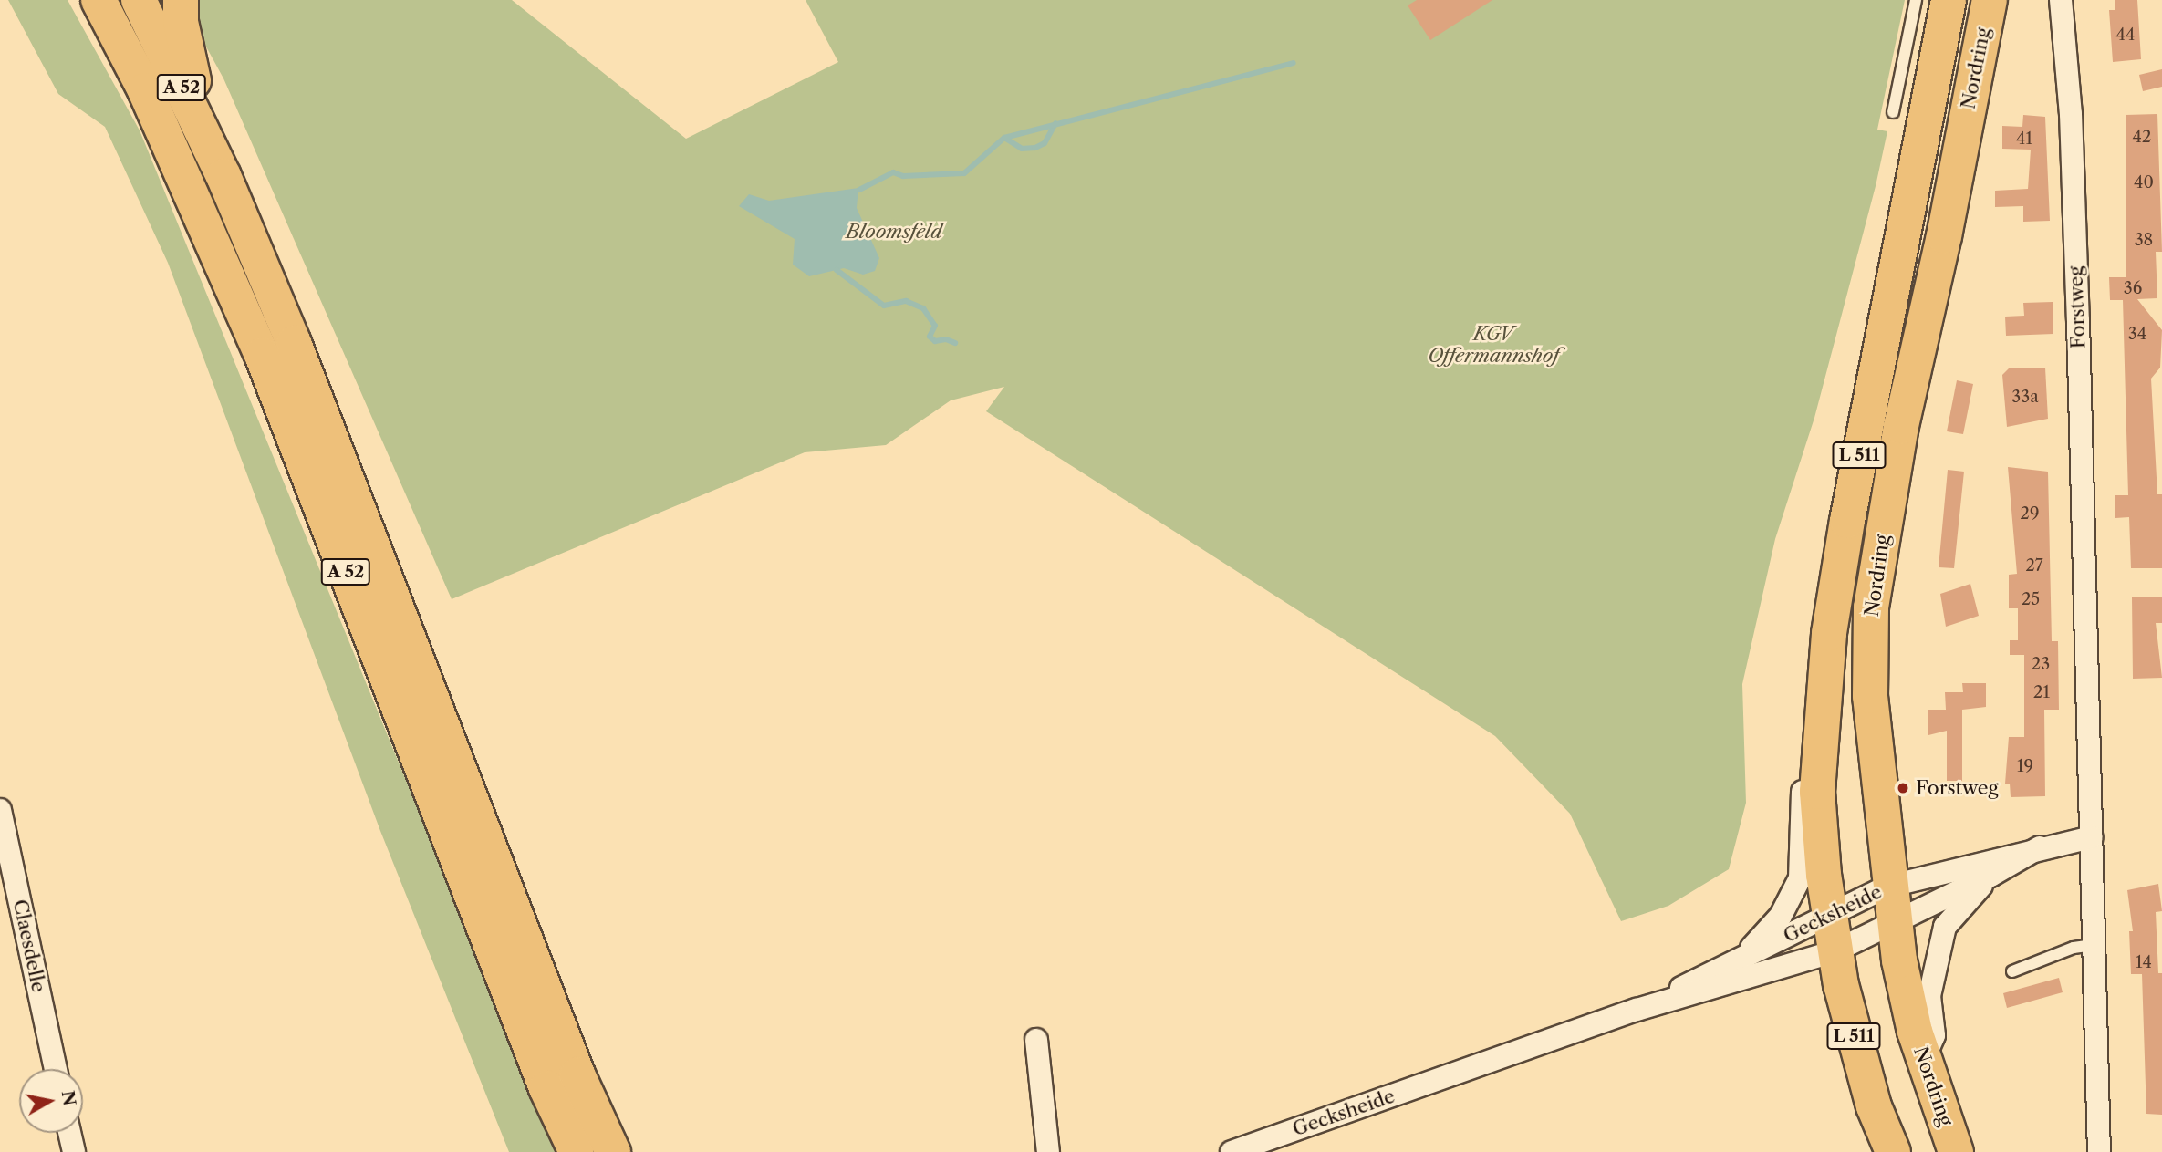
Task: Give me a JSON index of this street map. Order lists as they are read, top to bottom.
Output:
{
  "streets": {
    "main road": ["Nordring", "A 52", "L 511"],
    "street": ["Forstweg", "Gecksheide", "Claesdelle"]
  },
  "crossings": [
    ["Nordring", "Gecksheide"],
    ["Forstweg", "Gecksheide"]
  ],
  "parks": ["Bloomsfeld", "KGV Offermannshof"],
  "places": ["Forstweg"],
  "house_numbers": [
    "44",
    "42",
    "41",
    "40",
    "38",
    "36",
    "34",
    "33a",
    "29",
    "27",
    "25",
    "23",
    "21",
    "19",
    "14"
  ],
  "north": "right"
}
